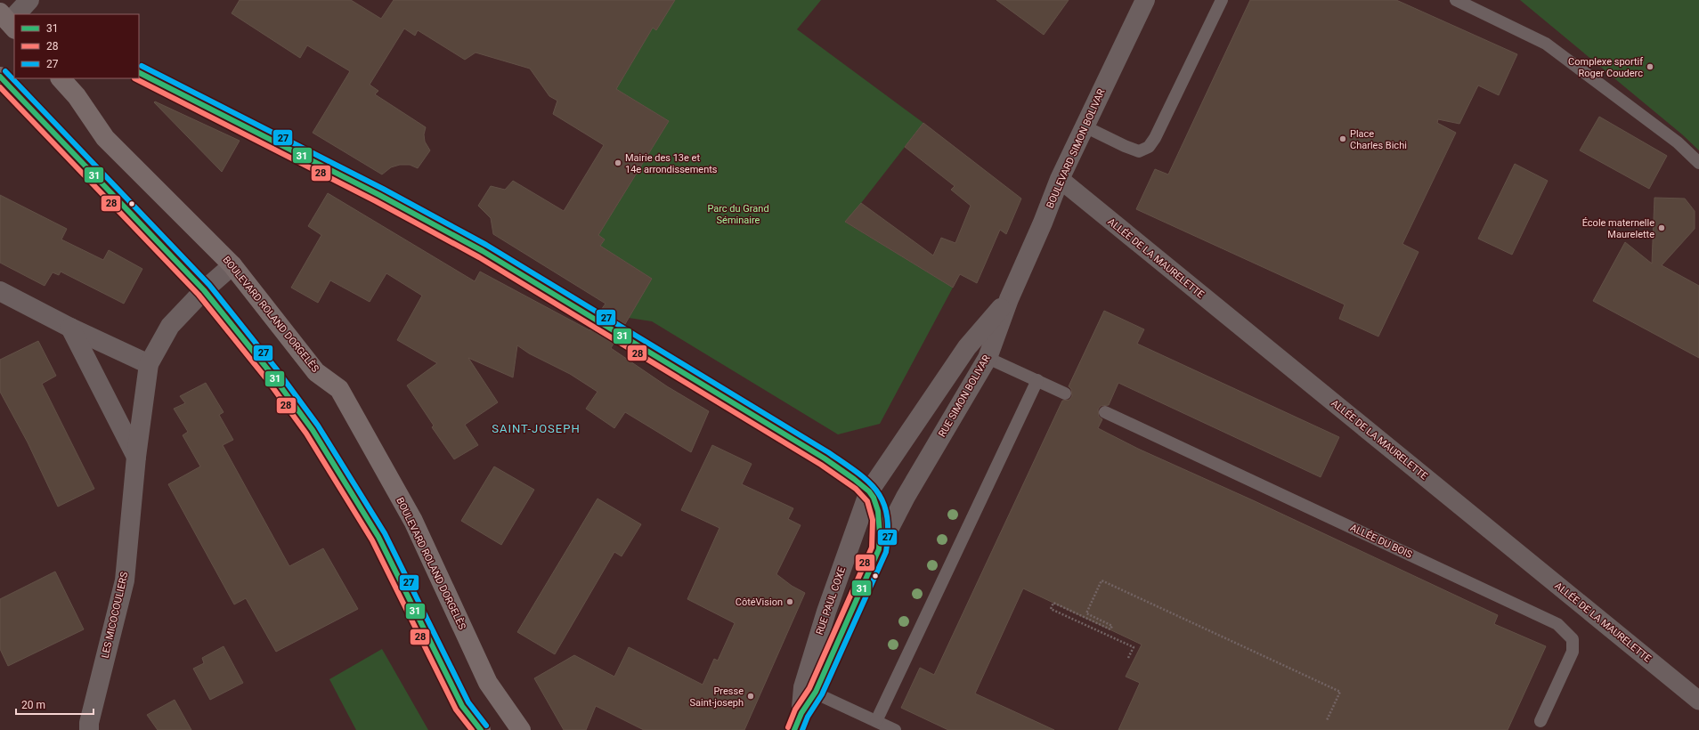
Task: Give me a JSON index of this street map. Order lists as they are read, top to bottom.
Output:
{
  "streets": {
    "main road": ["BOULEVARD ROLAND DORGELÈS"],
    "street": [
      "BOULEVARD SIMON BOLIVAR",
      "ALLÉE DE LA MAURELETTE",
      "RUE SIMON BOLIVAR",
      "RUE PAUL COXE",
      "LES MICOCOULIERS"
    ],
    "lane": ["ALLÉE DU BOIS"]
  },
  "crossings": [
    ["BOULEVARD SIMON BOLIVAR", "ALLÉE DE LA MAURELETTE"],
    ["BOULEVARD SIMON BOLIVAR", "RUE SIMON BOLIVAR"],
    ["BOULEVARD ROLAND DORGELÈS", "LES MICOCOULIERS"],
    ["RUE SIMON BOLIVAR", "RUE PAUL COXE"]
  ],
  "districts": ["SAINT-JOSEPH"],
  "parks": ["Parc du Grand Séminaire"],
  "places": [
    "Complexe sportif Roger Couderc",
    "Place Charles Bichi",
    "Mairie des 13e et 14e arrondissements",
    "École maternelle Maurelette",
    "CôtéVision",
    "Presse Saint-joseph"
  ],
  "lines": ["transit line 27", "transit line 31", "transit line 28"],
  "legend": ["31", "28", "27"],
  "scale_bar": "20 m"
}
